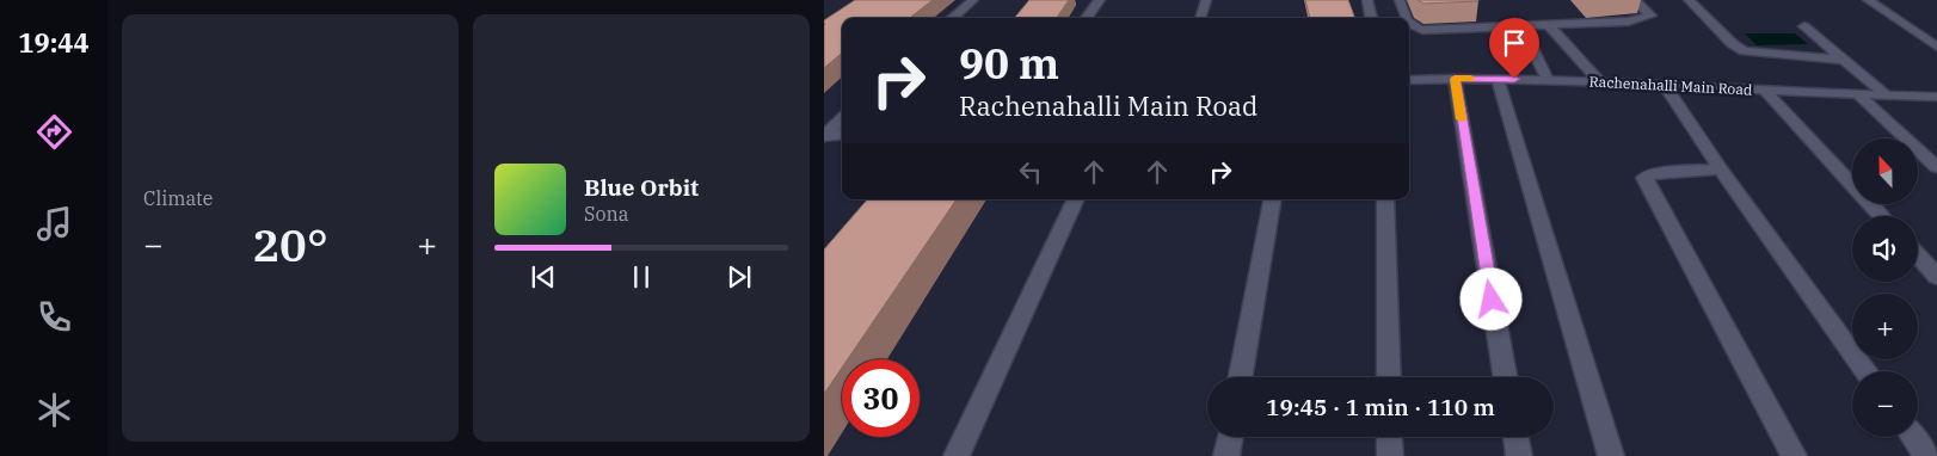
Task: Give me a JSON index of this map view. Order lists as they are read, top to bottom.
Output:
{
  "streets": {
    "street": ["Rachenahalli Main Road"]
  },
  "north": "top",
  "page": {
    "tabs": "19:44",
    "tile": "Climate",
    "turn": ["90 m", "Rachenahalli Main Road"],
    "map_buttons": ["+", "−"],
    "song": ["Blue Orbit", "Sona"],
    "heat": ["−", "20°", "+"],
    "limit": "30",
    "trip": "19:45 · 1 min · 110 m"
  }
}
